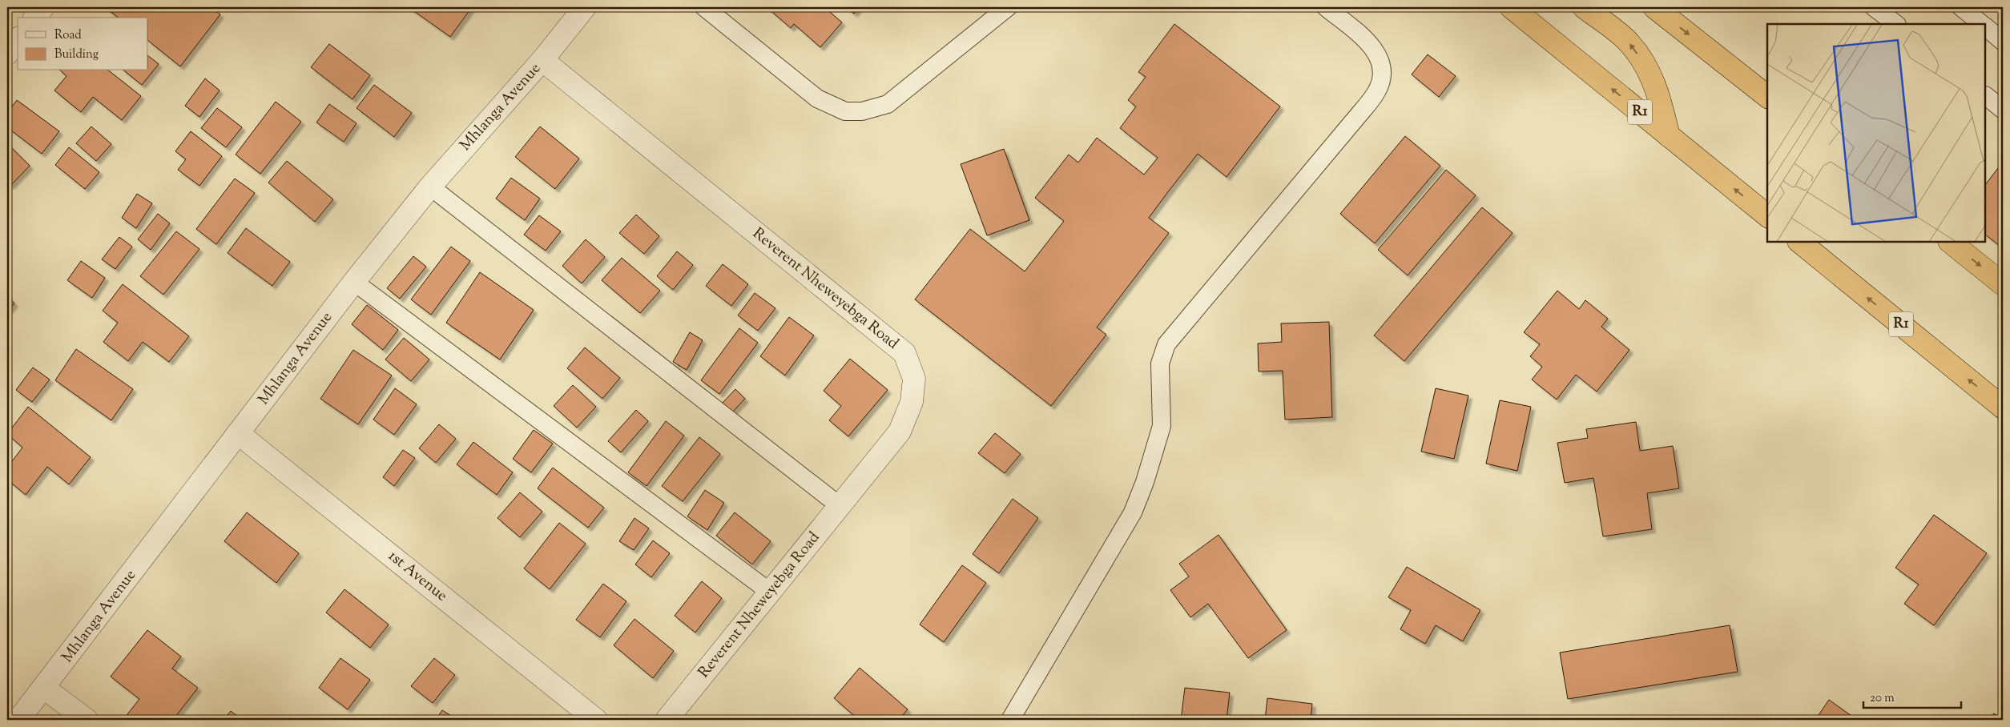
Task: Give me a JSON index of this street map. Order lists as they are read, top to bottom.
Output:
{
  "streets": {
    "highway": ["R1"],
    "street": ["Mhlanga Avenue", "Reverent Nheweyebga Road", "1st Avenue"]
  },
  "crossings": [
    ["Mhlanga Avenue", "Reverent Nheweyebga Road"],
    ["Mhlanga Avenue", "1st Avenue"]
  ],
  "legend": ["Road", "Building"],
  "scale_bar": "20 m"
}
